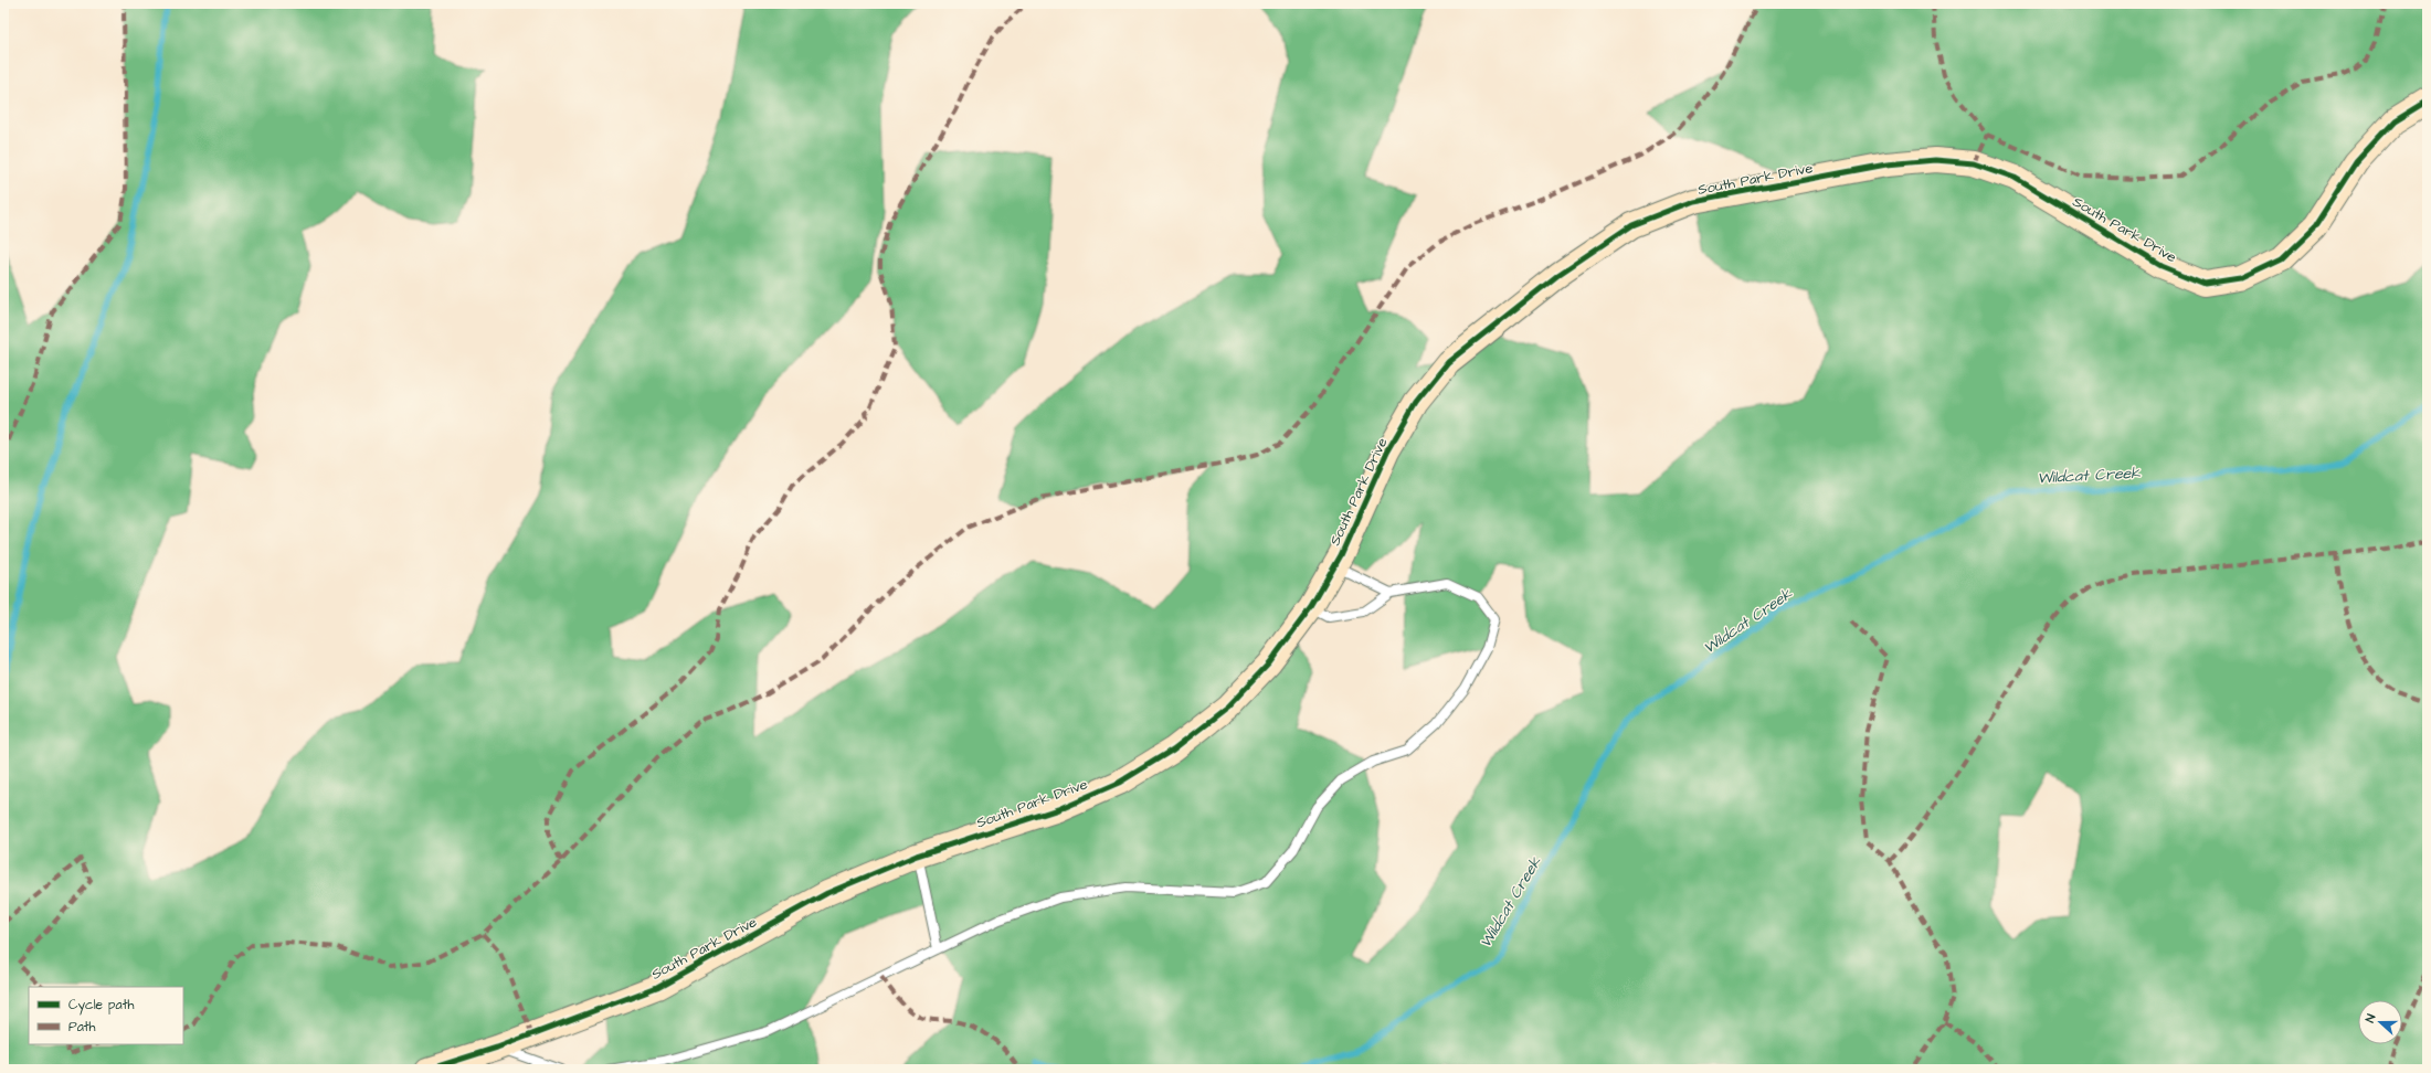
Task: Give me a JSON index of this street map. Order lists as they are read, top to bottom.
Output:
{
  "streets": {
    "street": ["South Park Drive"]
  },
  "water": ["Wildcat Creek"],
  "legend": ["Cycle path", "Path"],
  "north": "left"
}
